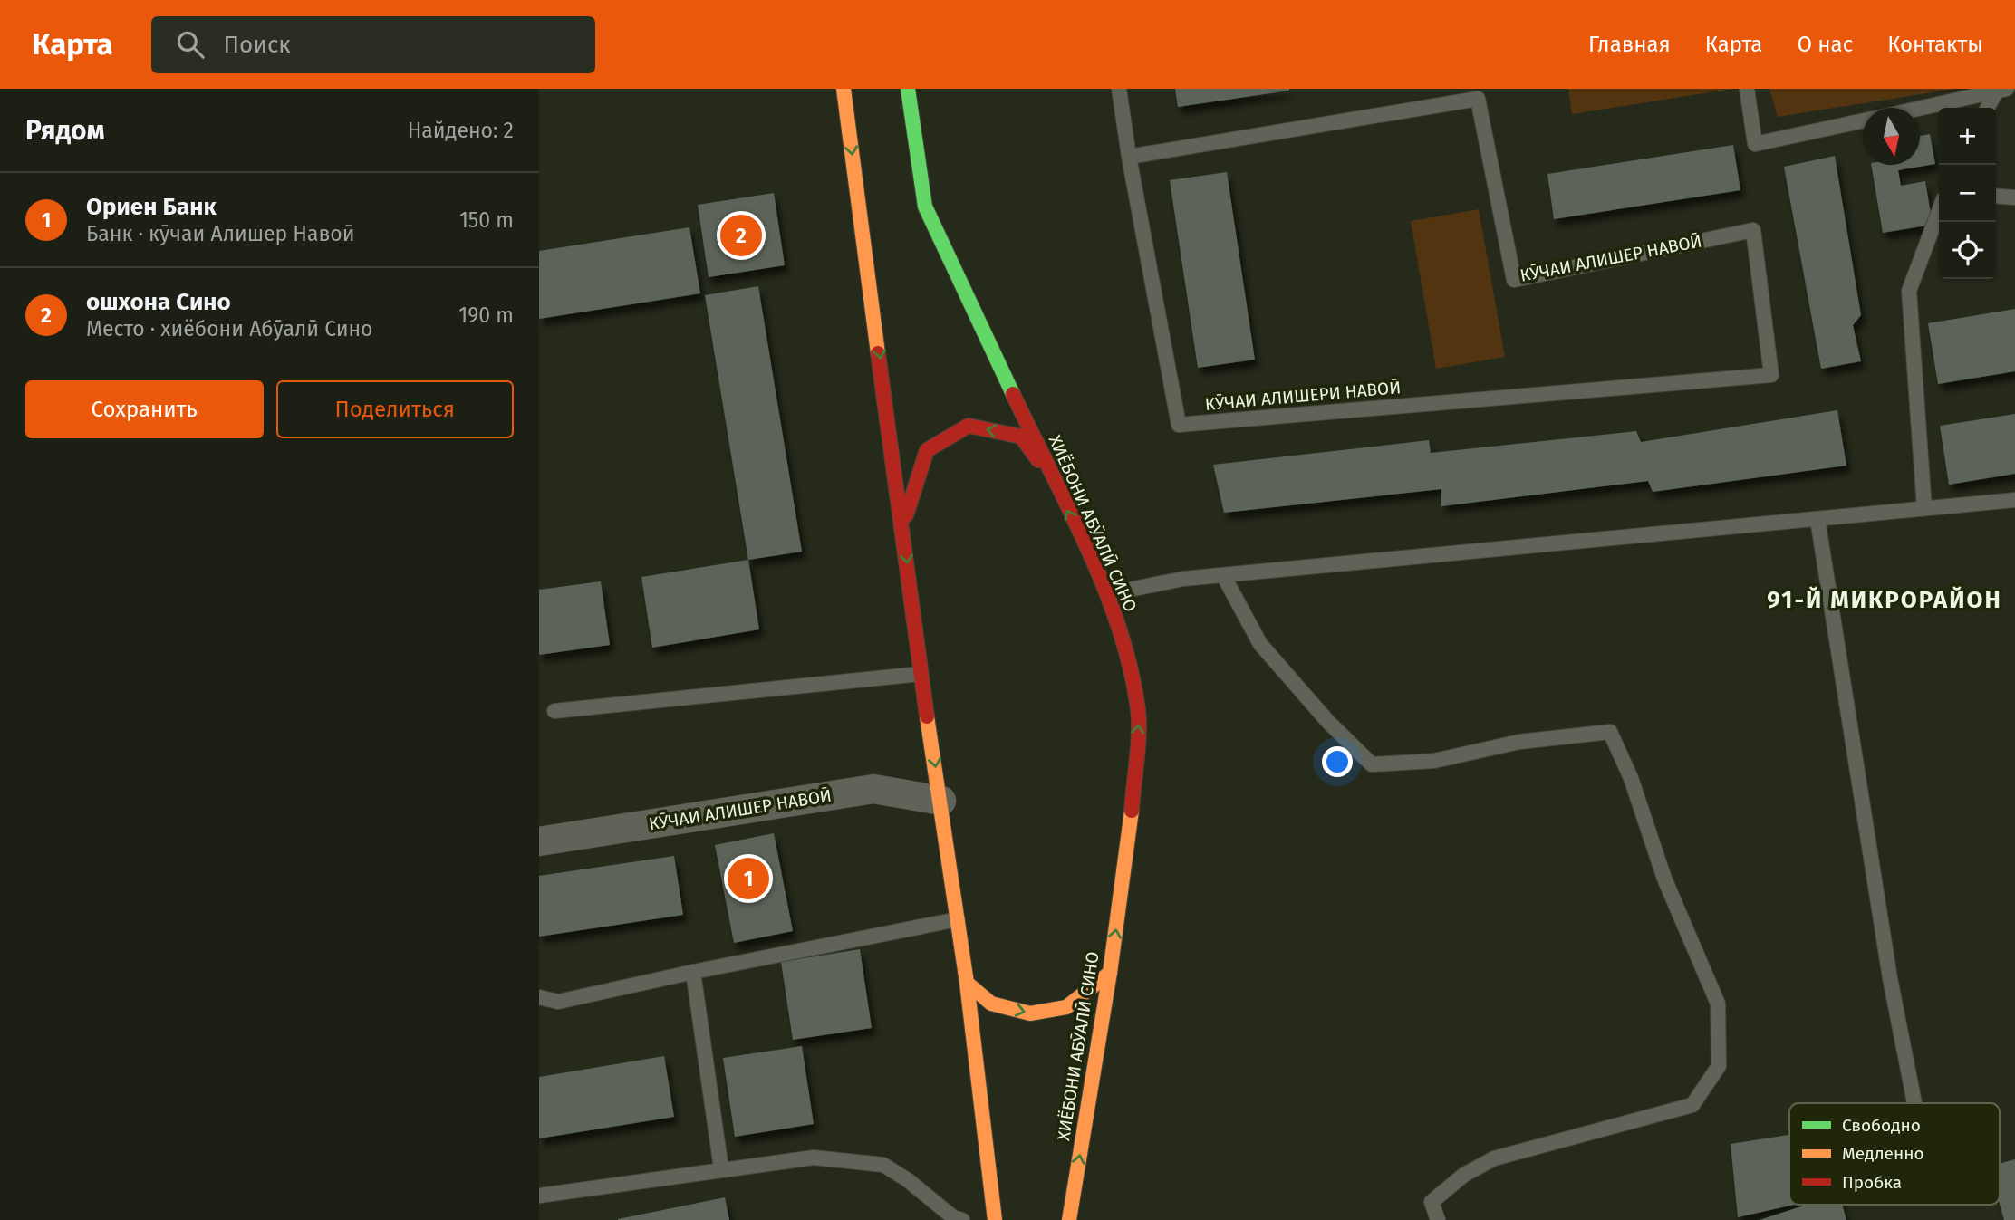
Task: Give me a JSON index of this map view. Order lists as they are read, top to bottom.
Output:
{
  "streets": {
    "main road": ["ХИЁБОНИ АБӮАЛӢ СИНО"],
    "street": ["КӮЧАИ АЛИШЕР НАВОӢ"],
    "lane": ["КӮЧАИ АЛИШЕРИ НАВОӢ"]
  },
  "crossings": [
    ["КӮЧАИ АЛИШЕР НАВОӢ", "КӮЧАИ АЛИШЕРИ НАВОӢ"]
  ],
  "one_way": ["ХИЁБОНИ АБӮАЛӢ СИНО"],
  "districts": ["91-Й МИКРОРАЙОН"],
  "legend": ["Свободно", "Медленно", "Пробка"],
  "north": "bottom",
  "page": {
    "header": "Карта",
    "search": "Поиск",
    "nav": [
      "Главная",
      "Карта",
      "О нас",
      "Контакты"
    ],
    "heading": ["Рядом", "Найдено: 2"],
    "map_buttons": ["+", "−"],
    "list": [
      {
        "mark": "1",
        "name": "Ориен Банк",
        "note": "Банк · кӯчаи Алишер Навоӣ",
        "value": "150 m"
      },
      {
        "mark": "2",
        "name": "ошхона Сино",
        "note": "Место · хиёбони Абӯалӣ Сино",
        "value": "190 m"
      }
    ],
    "pins": ["2", "1"],
    "buttons": ["Сохранить", "Поделиться"]
  }
}
